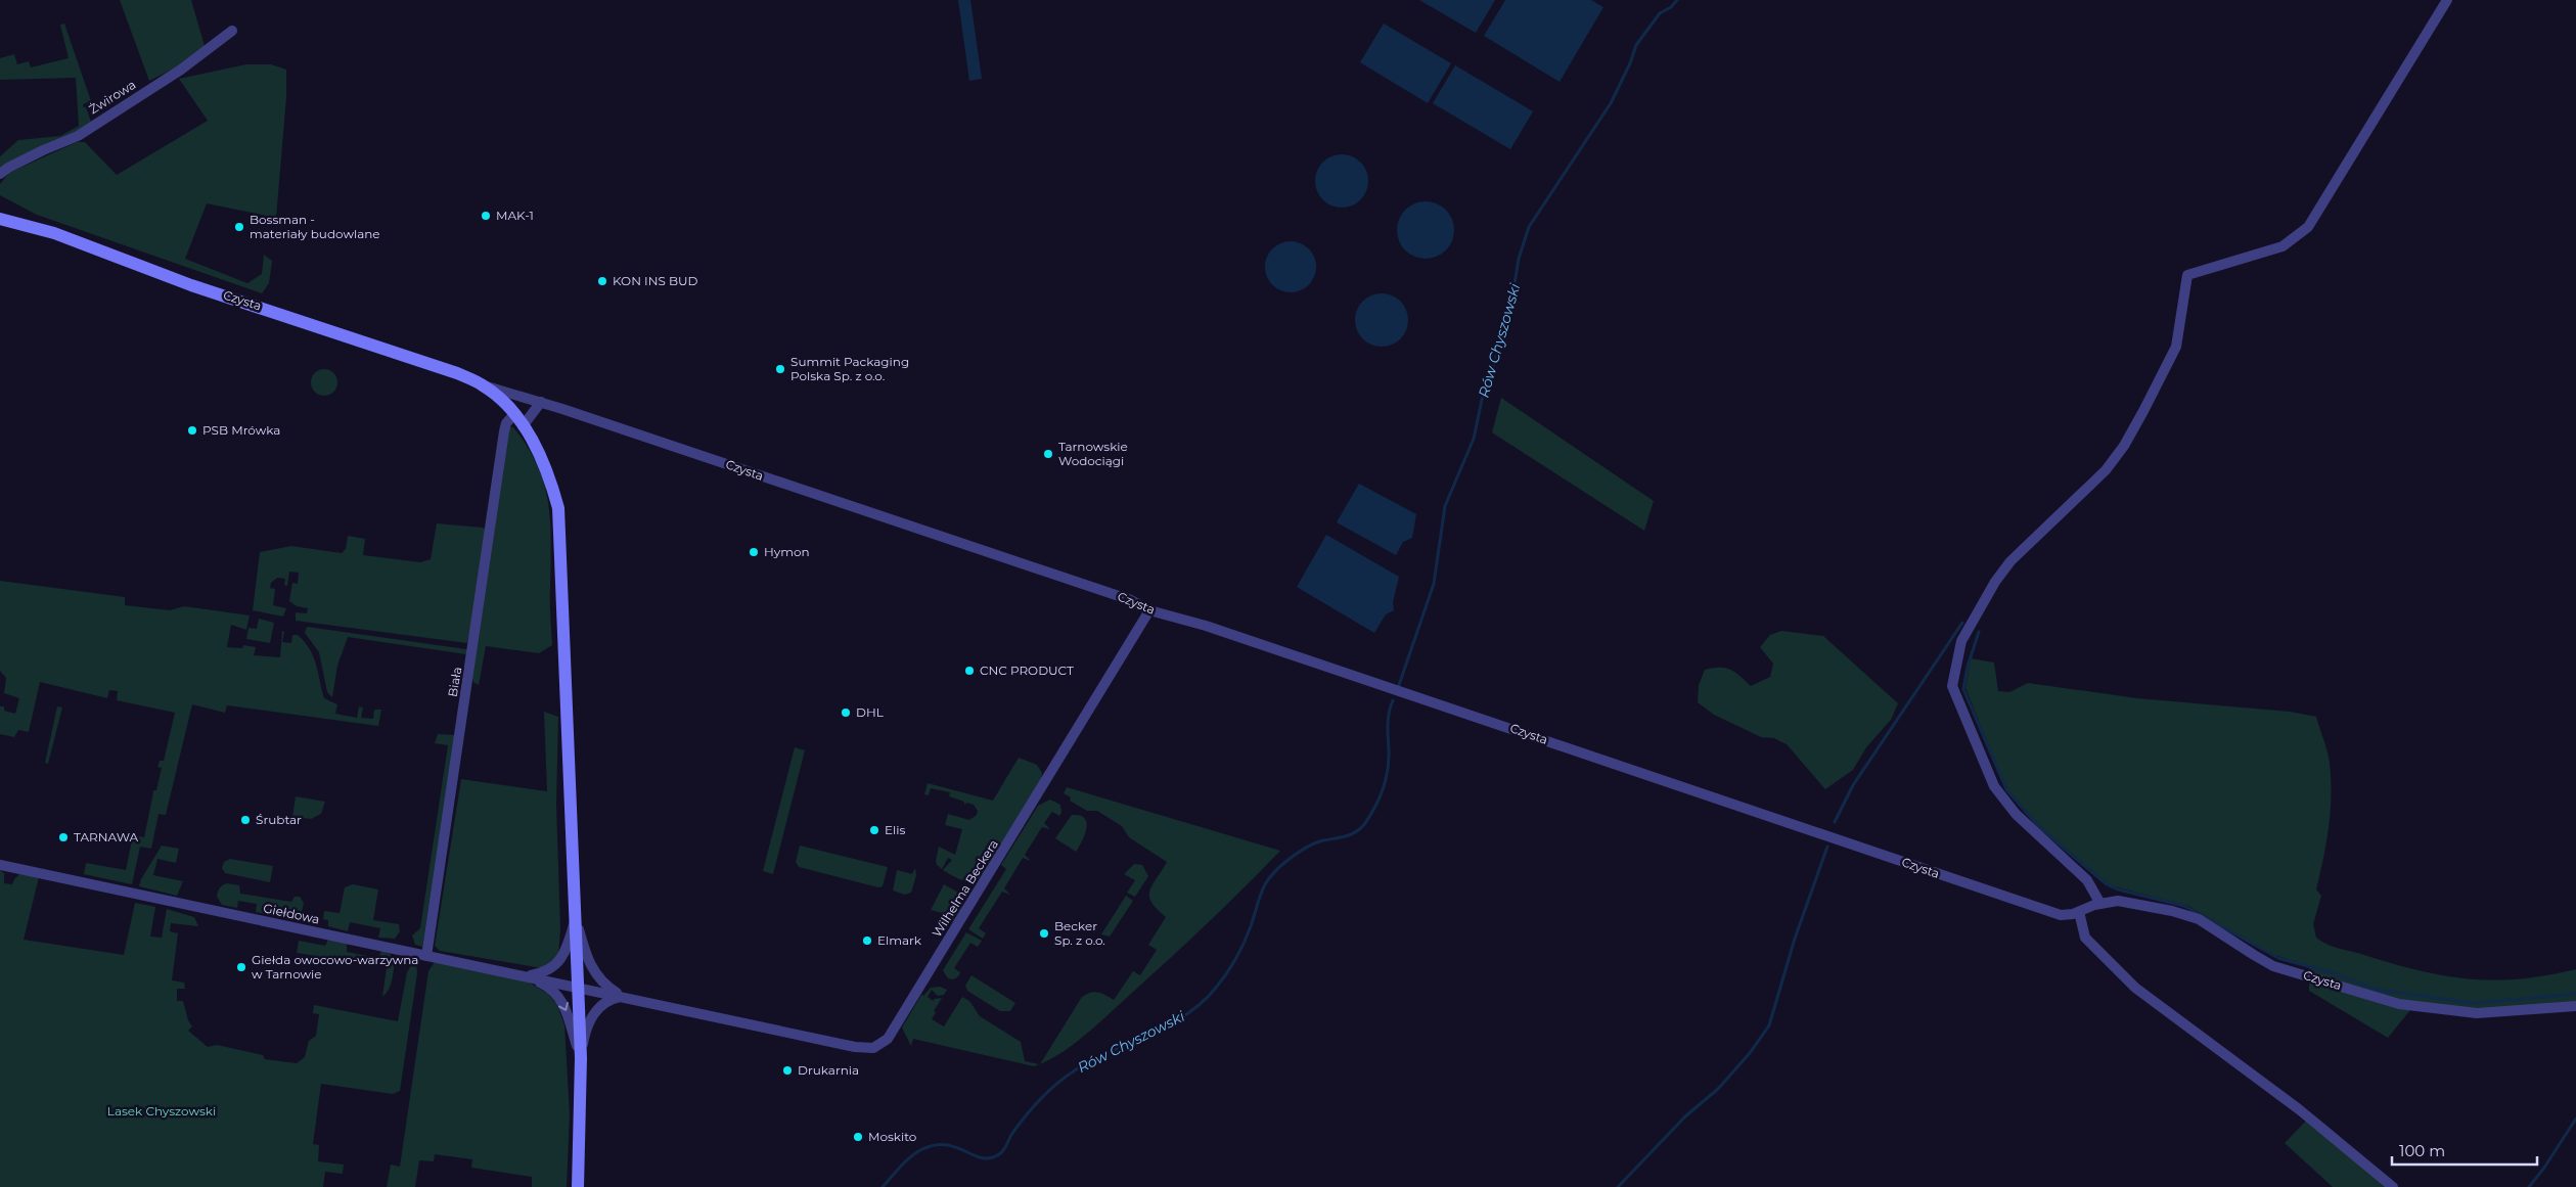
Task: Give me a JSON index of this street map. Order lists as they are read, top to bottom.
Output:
{
  "streets": {
    "main road": ["Czysta"],
    "street": [
      "Żwirowa",
      "Biała",
      "Wilhelma Beckera",
      "Giełdowa"
    ]
  },
  "crossings": [
    ["Czysta", "Biała"],
    ["Czysta", "Wilhelma Beckera"],
    ["Czysta", "Giełdowa"],
    ["Biała", "Giełdowa"],
    ["Wilhelma Beckera", "Giełdowa"]
  ],
  "water": ["Rów Chyszowski"],
  "parks": ["Lasek Chyszowski"],
  "places": [
    "MAK-1",
    "Bossman - materiały budowlane",
    "KON INS BUD",
    "Summit Packaging Polska Sp. z o.o.",
    "PSB Mrówka",
    "Tarnowskie Wodociągi",
    "Hymon",
    "CNC PRODUCT",
    "DHL",
    "Śrubtar",
    "Elis",
    "TARNAWA",
    "Becker Sp. z o.o.",
    "Elmark",
    "Giełda owocowo-warzywna w Tarnowie",
    "Drukarnia",
    "Moskito"
  ],
  "scale_bar": "100 m"
}
